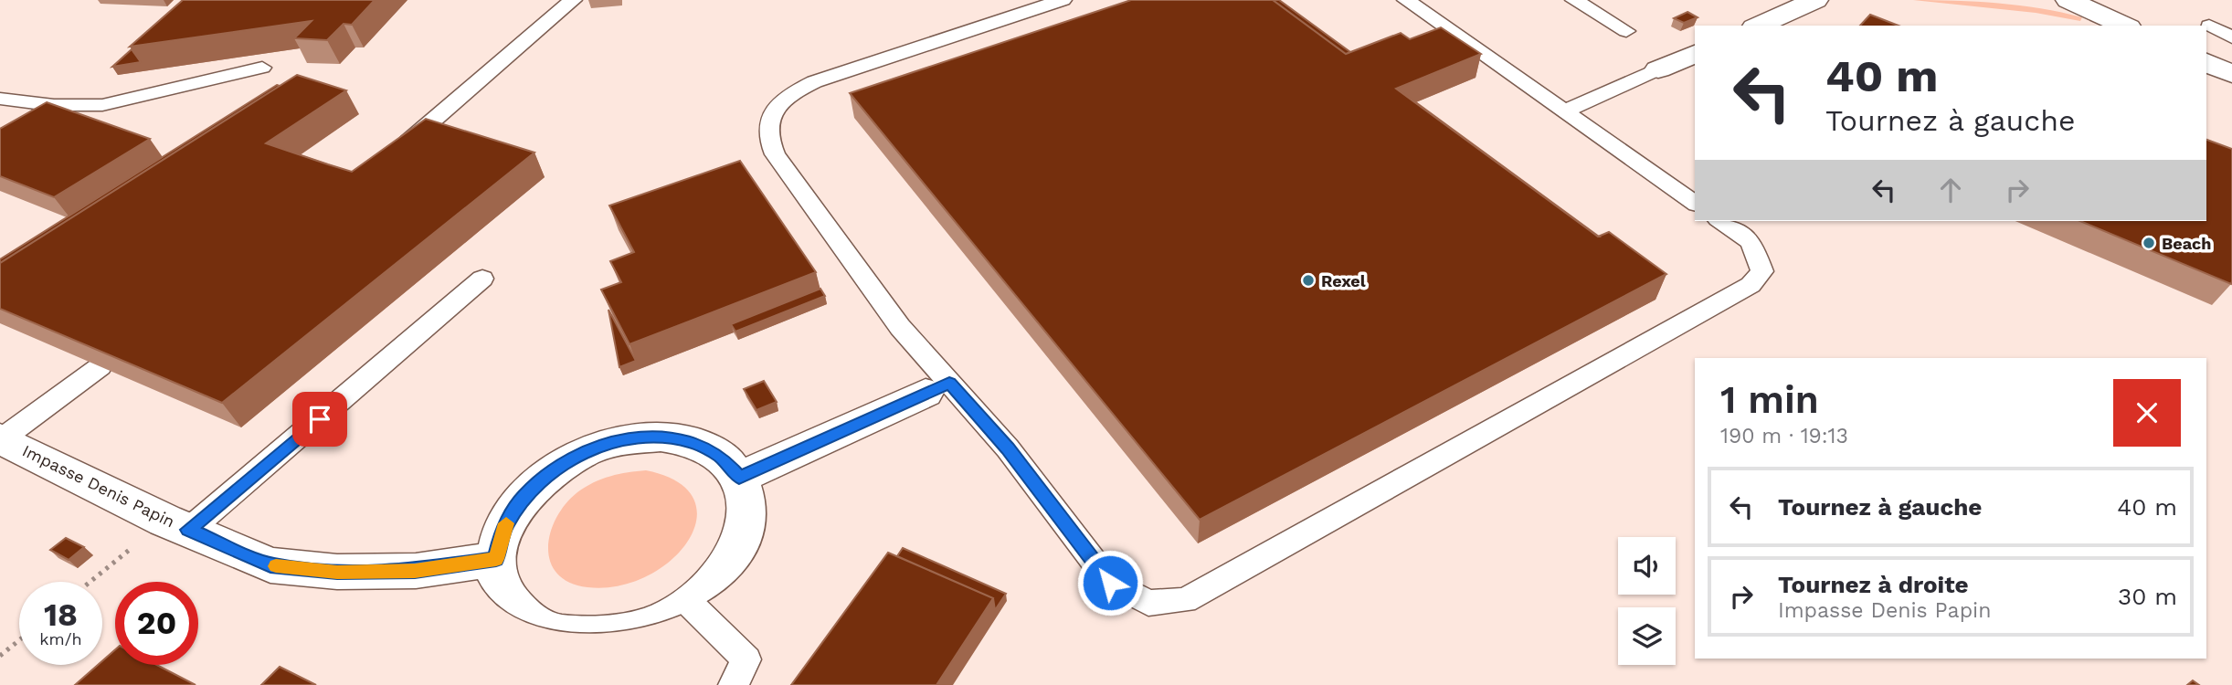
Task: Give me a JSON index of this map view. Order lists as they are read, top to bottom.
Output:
{
  "streets": {
    "street": ["Impasse Denis Papin"]
  },
  "places": ["Beach", "Rexel"],
  "page": {
    "turn": ["40 m", "Tournez à gauche"],
    "heading": ["1 min", "190 m · 19:13"],
    "list": [
      {
        "name": "Tournez à gauche",
        "value": "40 m"
      },
      {
        "name": "Tournez à droite",
        "note": "Impasse Denis Papin",
        "value": "30 m"
      }
    ],
    "speed": "18 km/h",
    "limit": "20"
  }
}
